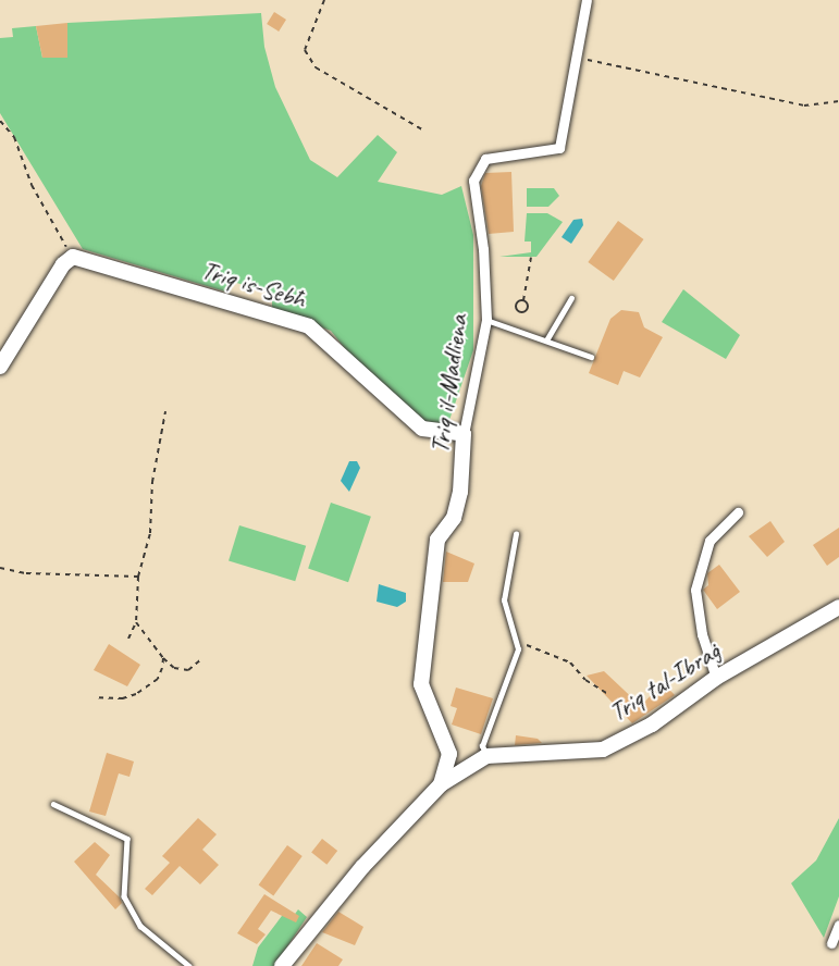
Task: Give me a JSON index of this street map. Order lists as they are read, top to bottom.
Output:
{
  "streets": {
    "main road": ["Triq is-Sebħ", "Triq il-Madliena", "Triq tal-Ibraġ"]
  },
  "crossings": [
    ["Triq is-Sebħ", "Triq il-Madliena"]
  ]
}
